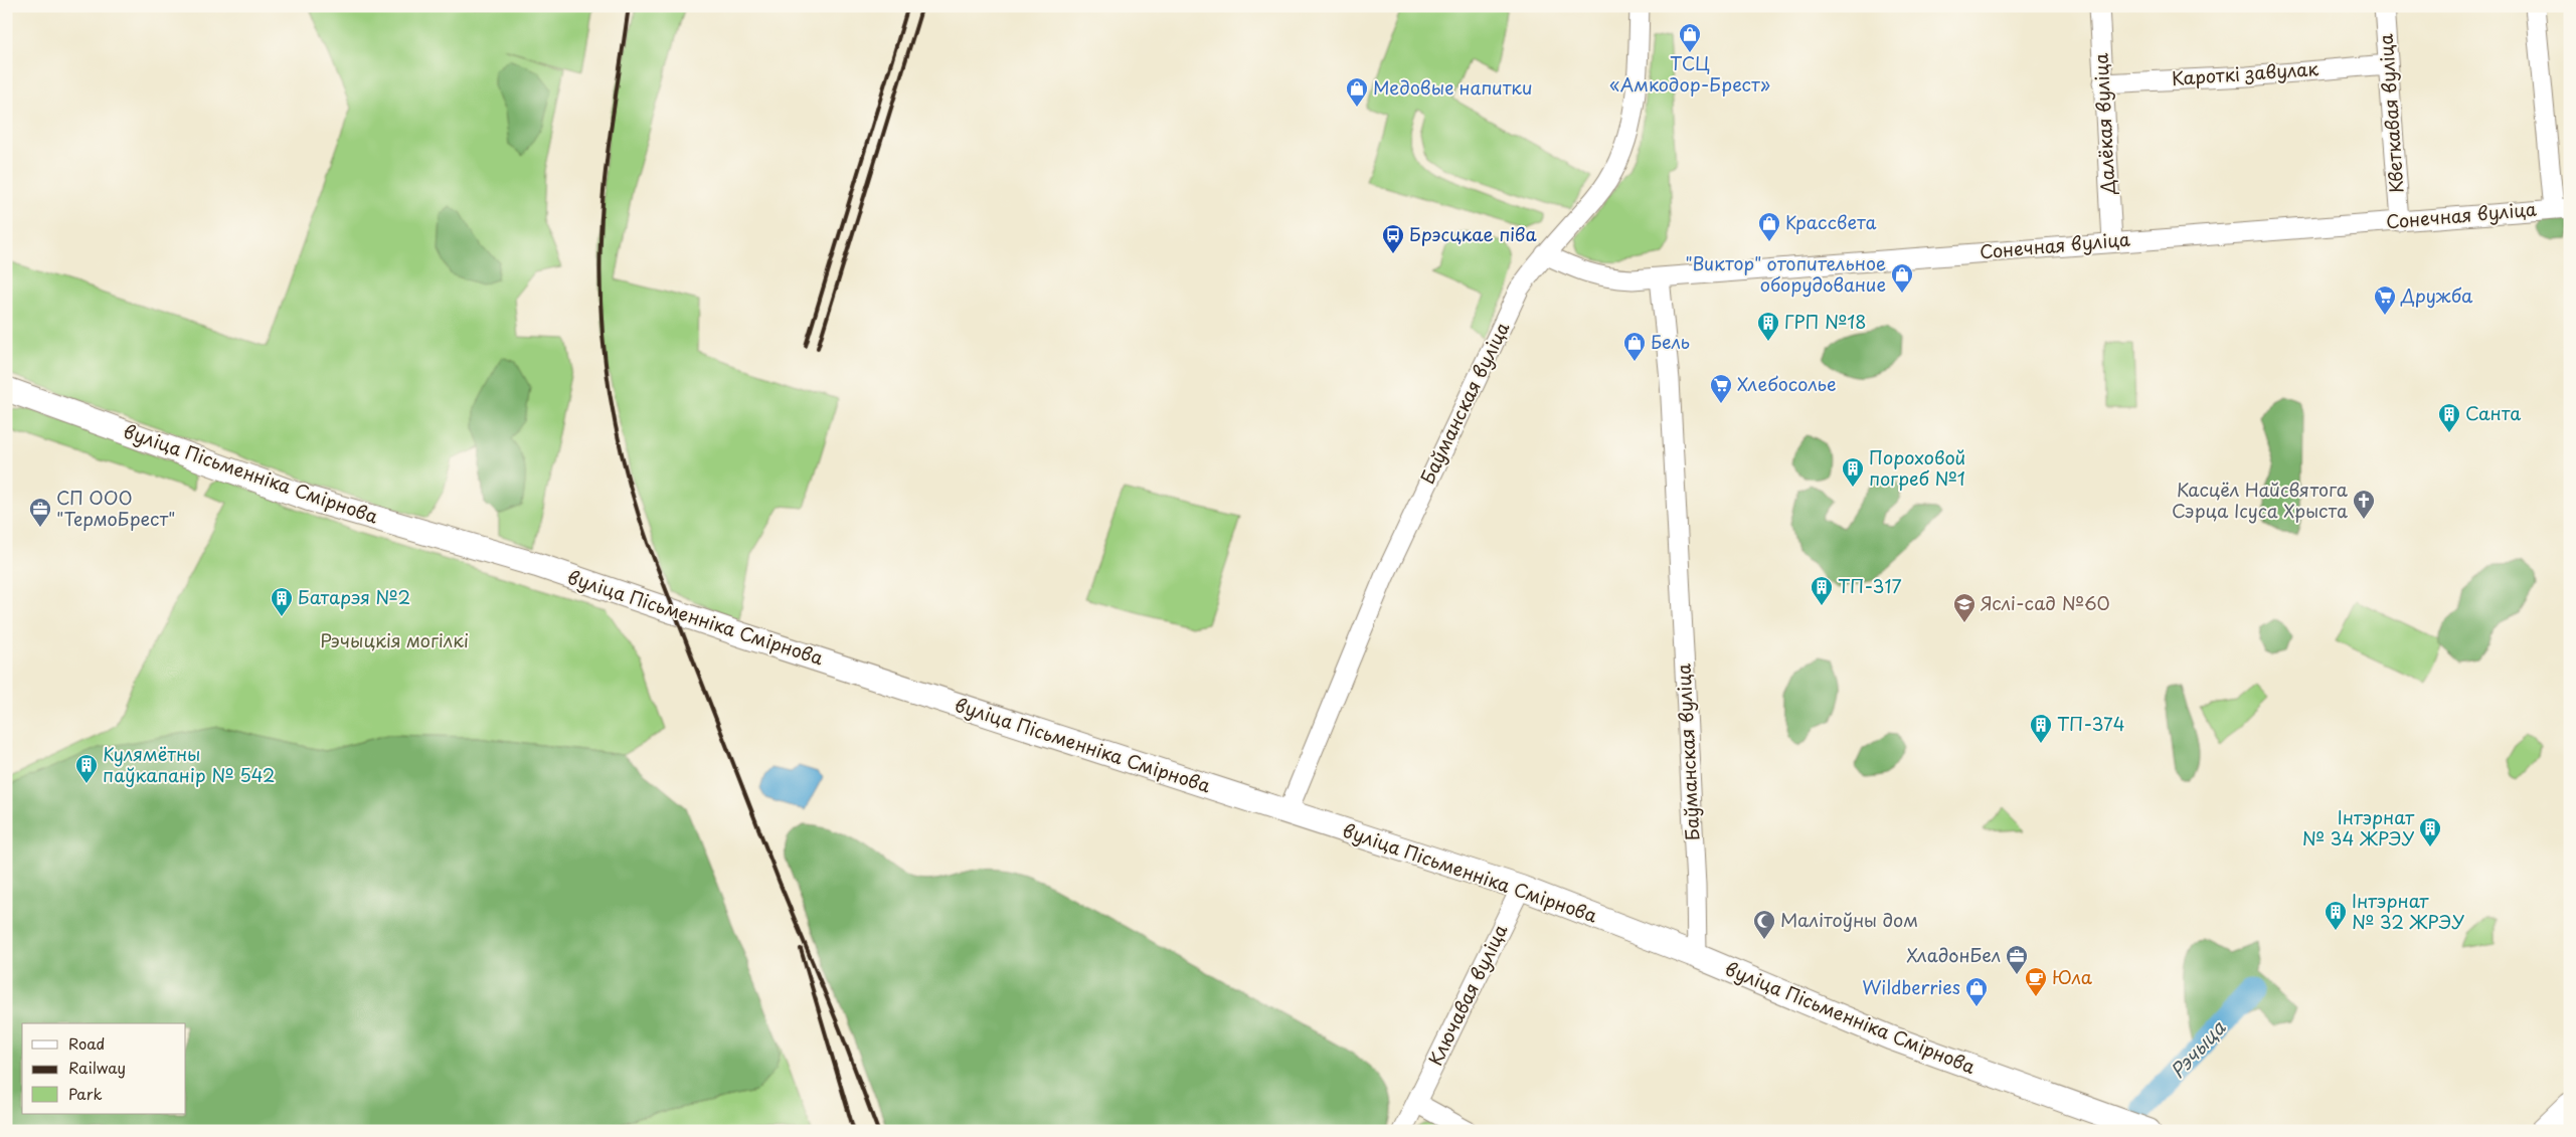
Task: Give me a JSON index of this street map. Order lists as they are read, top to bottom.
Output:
{
  "streets": {
    "main road": ["вуліца Пісьменніка Смірнова"],
    "street": [
      "Кароткі завулак",
      "Кветкавая вуліца",
      "Далёкая вуліца",
      "Сонечная вуліца",
      "Баўманская вуліца",
      "Ключавая вуліца"
    ]
  },
  "crossings": [
    ["Кароткі завулак", "Кветкавая вуліца"],
    ["Кароткі завулак", "Далёкая вуліца"],
    ["Кветкавая вуліца", "Сонечная вуліца"],
    ["Далёкая вуліца", "Сонечная вуліца"],
    ["Сонечная вуліца", "Баўманская вуліца"],
    ["Баўманская вуліца", "вуліца Пісьменніка Смірнова"],
    ["вуліца Пісьменніка Смірнова", "Ключавая вуліца"]
  ],
  "water": ["Рэчыца"],
  "parks": ["Рэчыцкія могілкі"],
  "places": {
    "shop": [
      "ТСЦ «Амкодор-Брест»",
      "Медовые напитки",
      "Крассвета",
      "\"Виктор\" отопительное оборудование",
      "Бель",
      "Wildberries"
    ],
    "bus stop": ["Брэсцкае піва"],
    "supermarket": ["Дружба", "Хлебосолье"],
    "building": [
      "ГРП №18",
      "Санта",
      "Пороховой погреб №1",
      "ТП-317",
      "Батарэя №2",
      "ТП-374",
      "Кулямётны паўкапанір № 542",
      "Інтэрнат № 34 ЖРЭУ",
      "Інтэрнат № 32 ЖРЭУ"
    ],
    "church": ["Касцёл Найсвятога Сэрца Ісуса Хрыста"],
    "office": ["СП ООО \"ТермоБрест\"", "ХладонБел"],
    "school or university": ["Яслі-сад №60"],
    "mosque": ["Малітоўны дом"],
    "cafe": ["Юла"]
  },
  "legend": ["Road", "Railway", "Park"]
}
